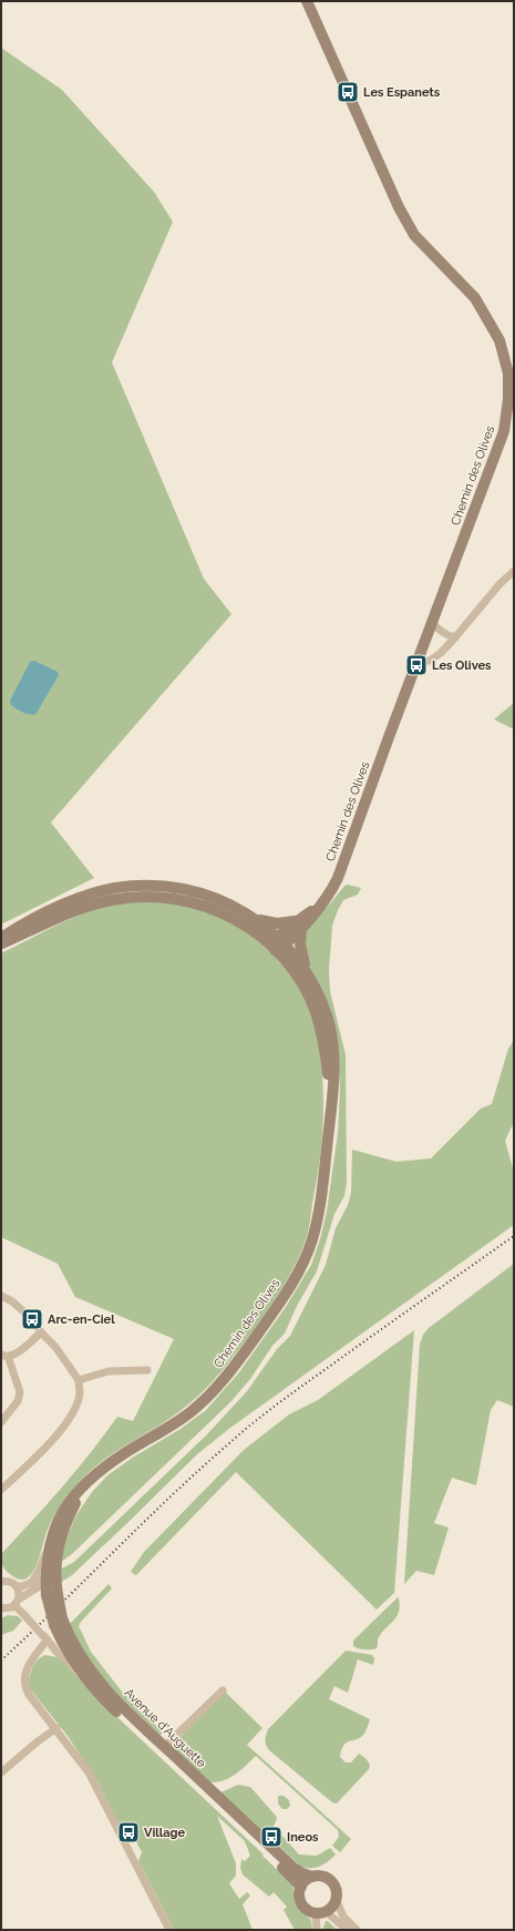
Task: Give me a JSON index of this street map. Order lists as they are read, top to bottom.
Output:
{
  "streets": {
    "main road": ["Chemin des Olives", "Avenue d'Auguette"]
  },
  "crossings": [
    ["Chemin des Olives", "Avenue d'Auguette"]
  ],
  "places": {
    "bus stop": [
      "Les Espanets",
      "Les Olives",
      "Arc-en-Ciel",
      "Village",
      "Ineos"
    ]
  }
}
